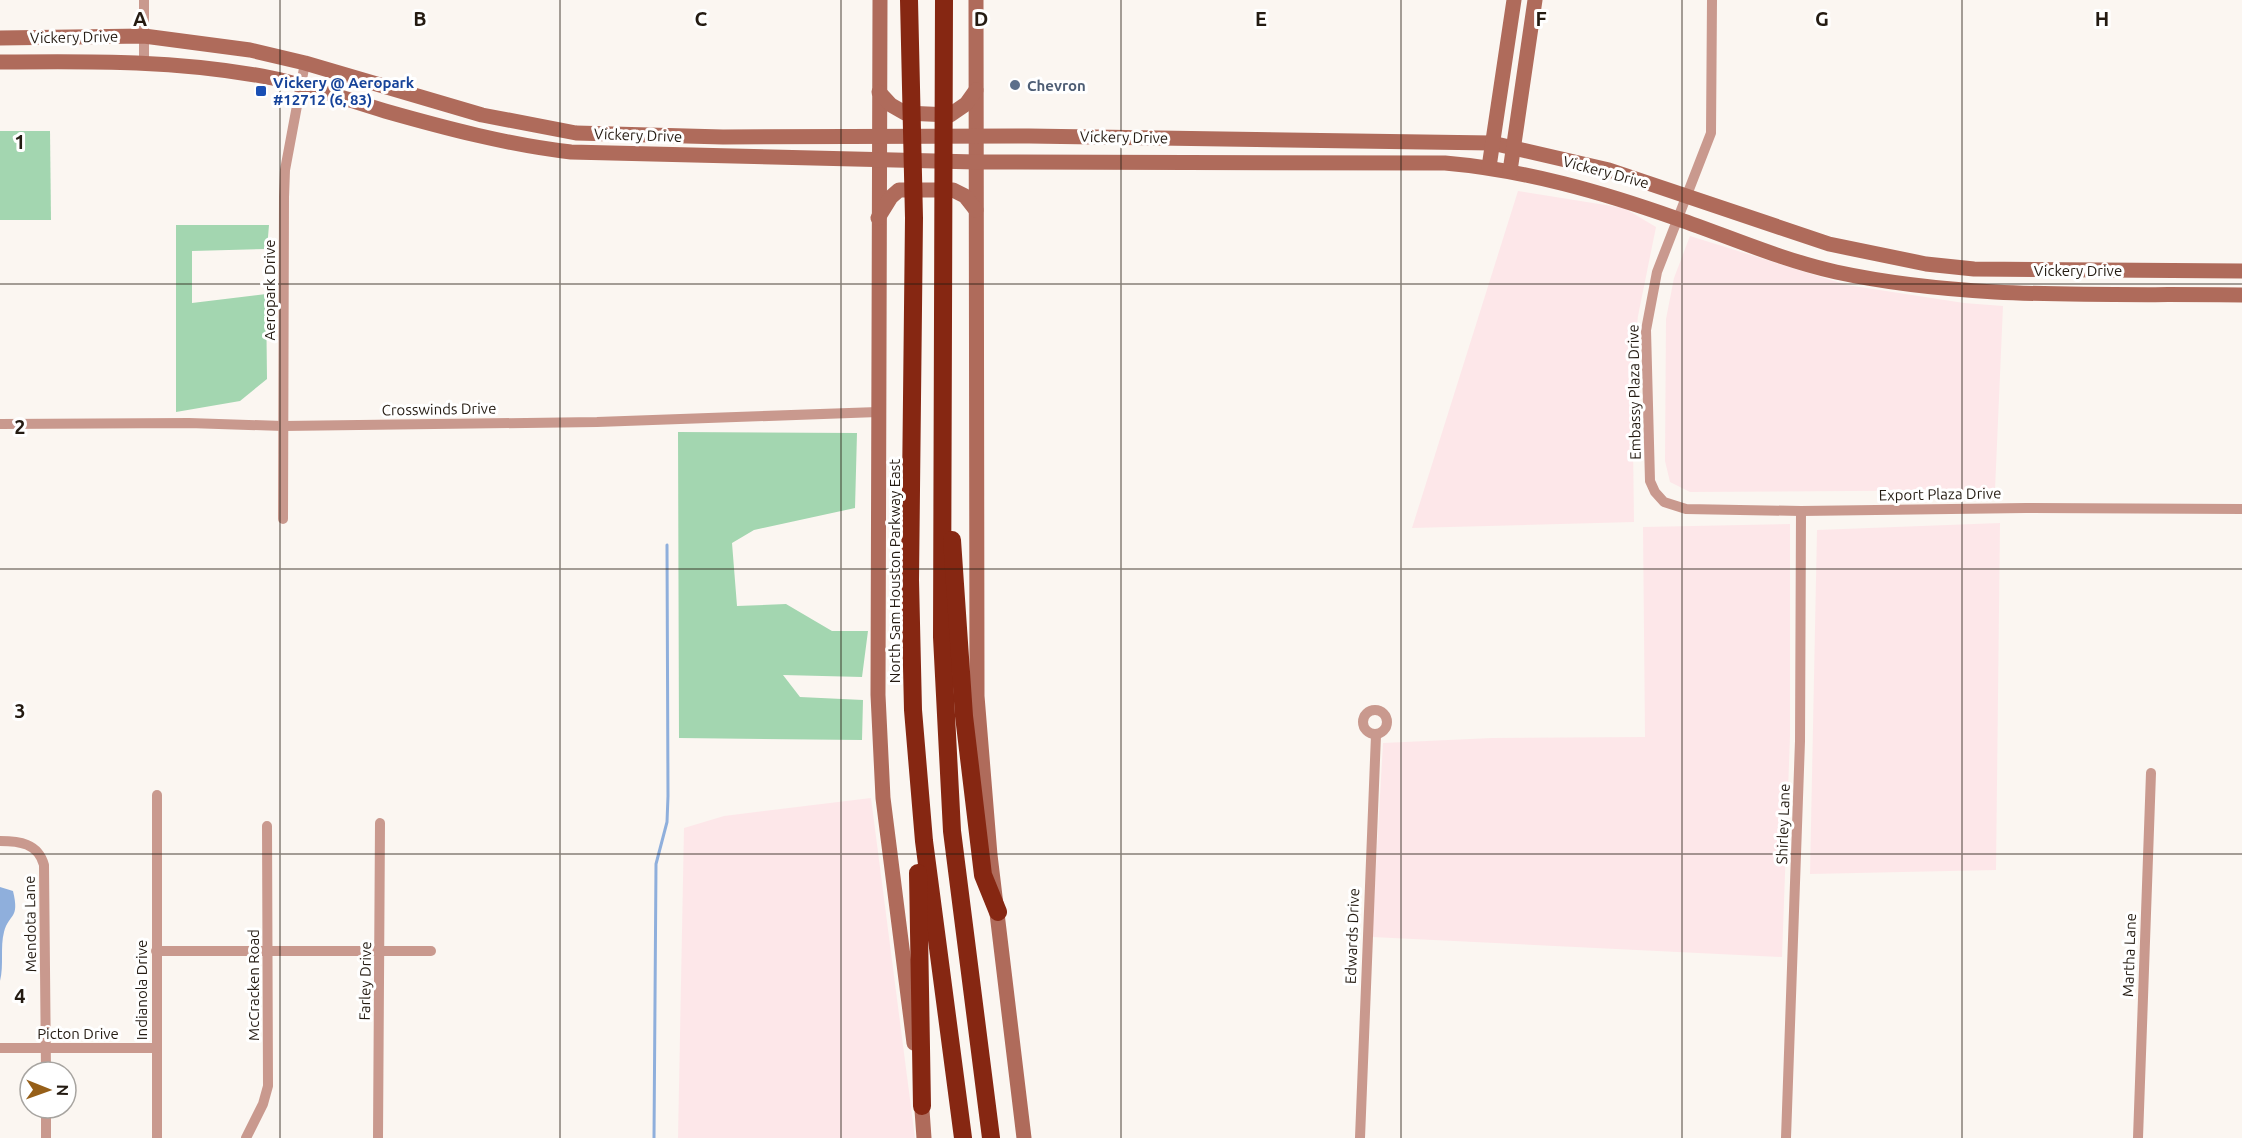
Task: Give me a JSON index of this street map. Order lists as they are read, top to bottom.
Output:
{
  "streets": {
    "highway": ["North Sam Houston Parkway East"],
    "main road": ["Vickery Drive"],
    "street": [
      "Aeropark Drive",
      "Embassy Plaza Drive",
      "Crosswinds Drive",
      "Export Plaza Drive",
      "Shirley Lane",
      "Mendota Lane",
      "Edwards Drive",
      "Martha Lane",
      "Farley Drive",
      "McCracken Road",
      "Indianola Drive",
      "Picton Drive"
    ]
  },
  "crossings": [
    ["Vickery Drive", "Aeropark Drive"],
    ["Vickery Drive", "Embassy Plaza Drive"],
    ["Vickery Drive", "North Sam Houston Parkway East"],
    ["Aeropark Drive", "Crosswinds Drive"],
    ["Embassy Plaza Drive", "Export Plaza Drive"],
    ["Crosswinds Drive", "North Sam Houston Parkway East"],
    ["Export Plaza Drive", "Shirley Lane"],
    ["Mendota Lane", "Picton Drive"],
    ["Indianola Drive", "Picton Drive"]
  ],
  "places": {
    "other": ["Chevron"],
    "transit": ["Vickery @ Aeropark #12712 (6, 83)"]
  },
  "north": "right",
  "grid": {
    "columns": [
      "A",
      "B",
      "C",
      "D",
      "E",
      "F",
      "G",
      "H"
    ],
    "rows": [
      "1",
      "2",
      "3",
      "4"
    ]
  }
}
